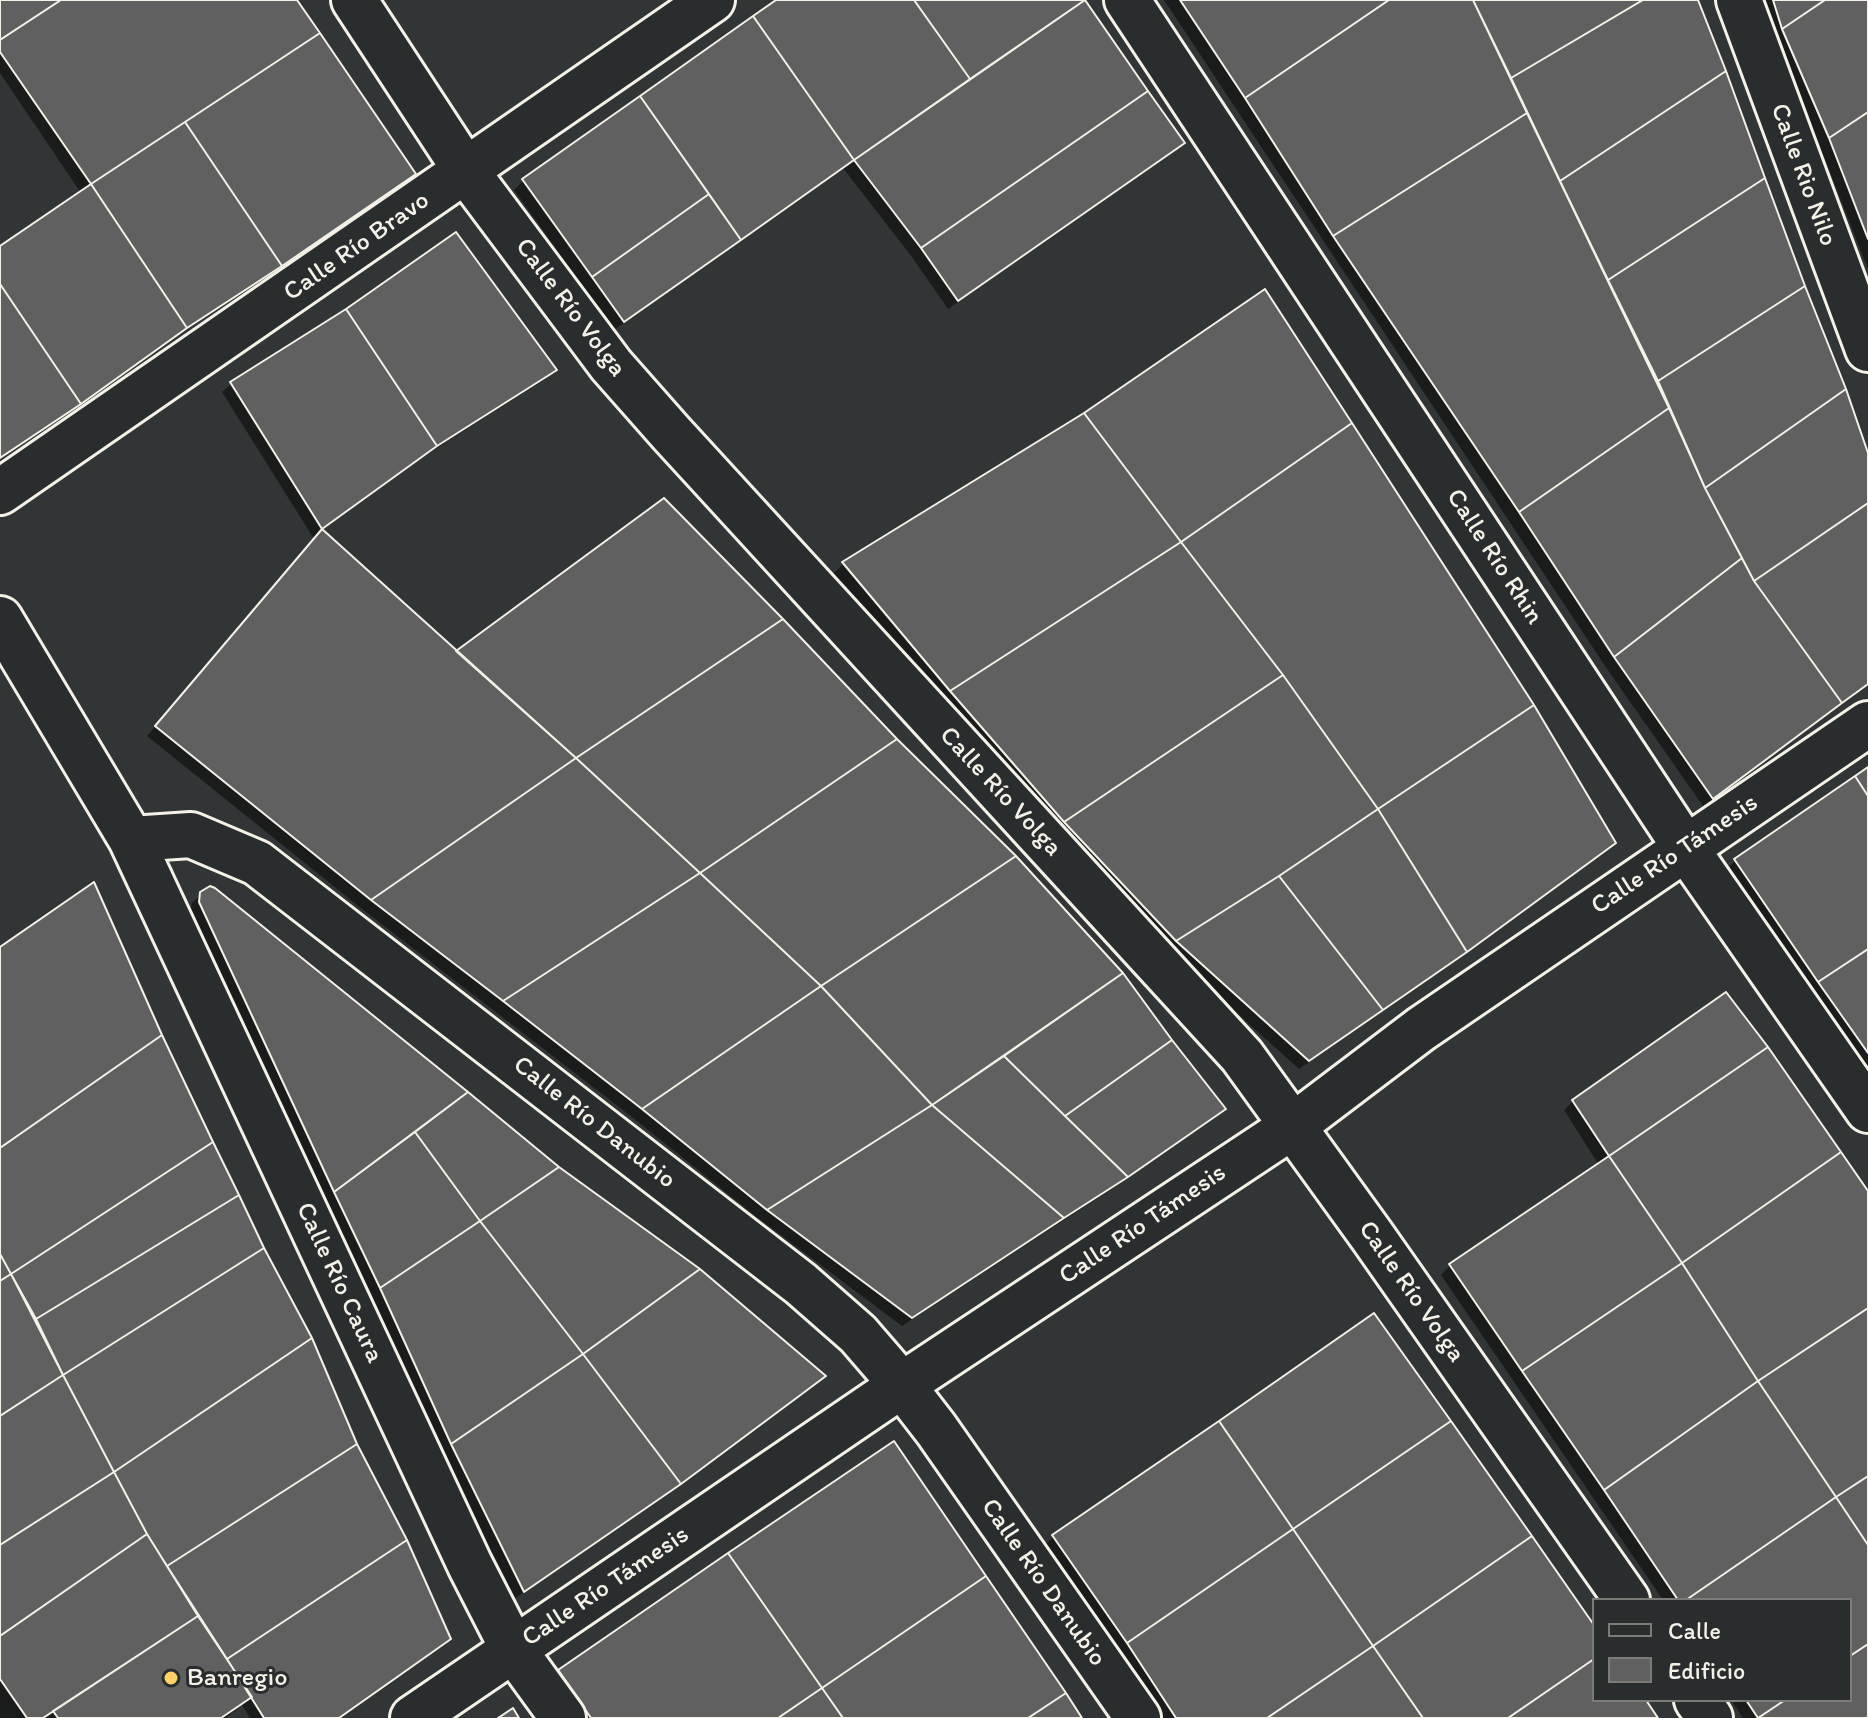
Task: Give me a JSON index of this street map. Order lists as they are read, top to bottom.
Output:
{
  "streets": {
    "street": [
      "Calle Rio Nilo",
      "Calle Río Bravo",
      "Calle Río Volga",
      "Calle Río Rhin",
      "Calle Río Támesis",
      "Calle Río Danubio",
      "Calle Río Caura"
    ]
  },
  "crossings": [
    ["Calle Río Bravo", "Calle Río Volga"],
    ["Calle Río Volga", "Calle Río Támesis"],
    ["Calle Río Rhin", "Calle Río Támesis"],
    ["Calle Río Támesis", "Calle Río Danubio"],
    ["Calle Río Támesis", "Calle Río Caura"],
    ["Calle Río Danubio", "Calle Río Caura"]
  ],
  "places": ["Banregio"],
  "legend": ["Calle", "Edificio"]
}
